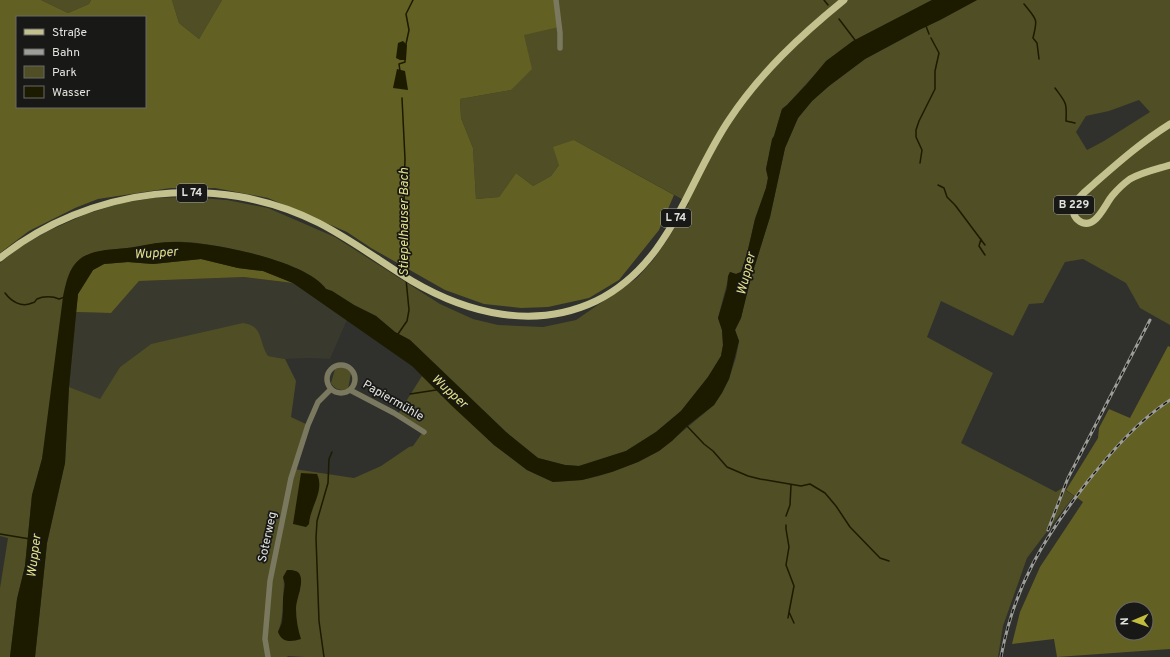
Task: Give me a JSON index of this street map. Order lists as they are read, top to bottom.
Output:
{
  "streets": {
    "main road": ["L 74", "B 229"],
    "street": ["Papiermühle", "Soterweg"]
  },
  "crossings": [
    ["Papiermühle", "Soterweg"]
  ],
  "water": ["Stiepelhauser Bach", "Wupper"],
  "legend": [
    "Straße",
    "Bahn",
    "Park",
    "Wasser"
  ],
  "north": "left"
}
